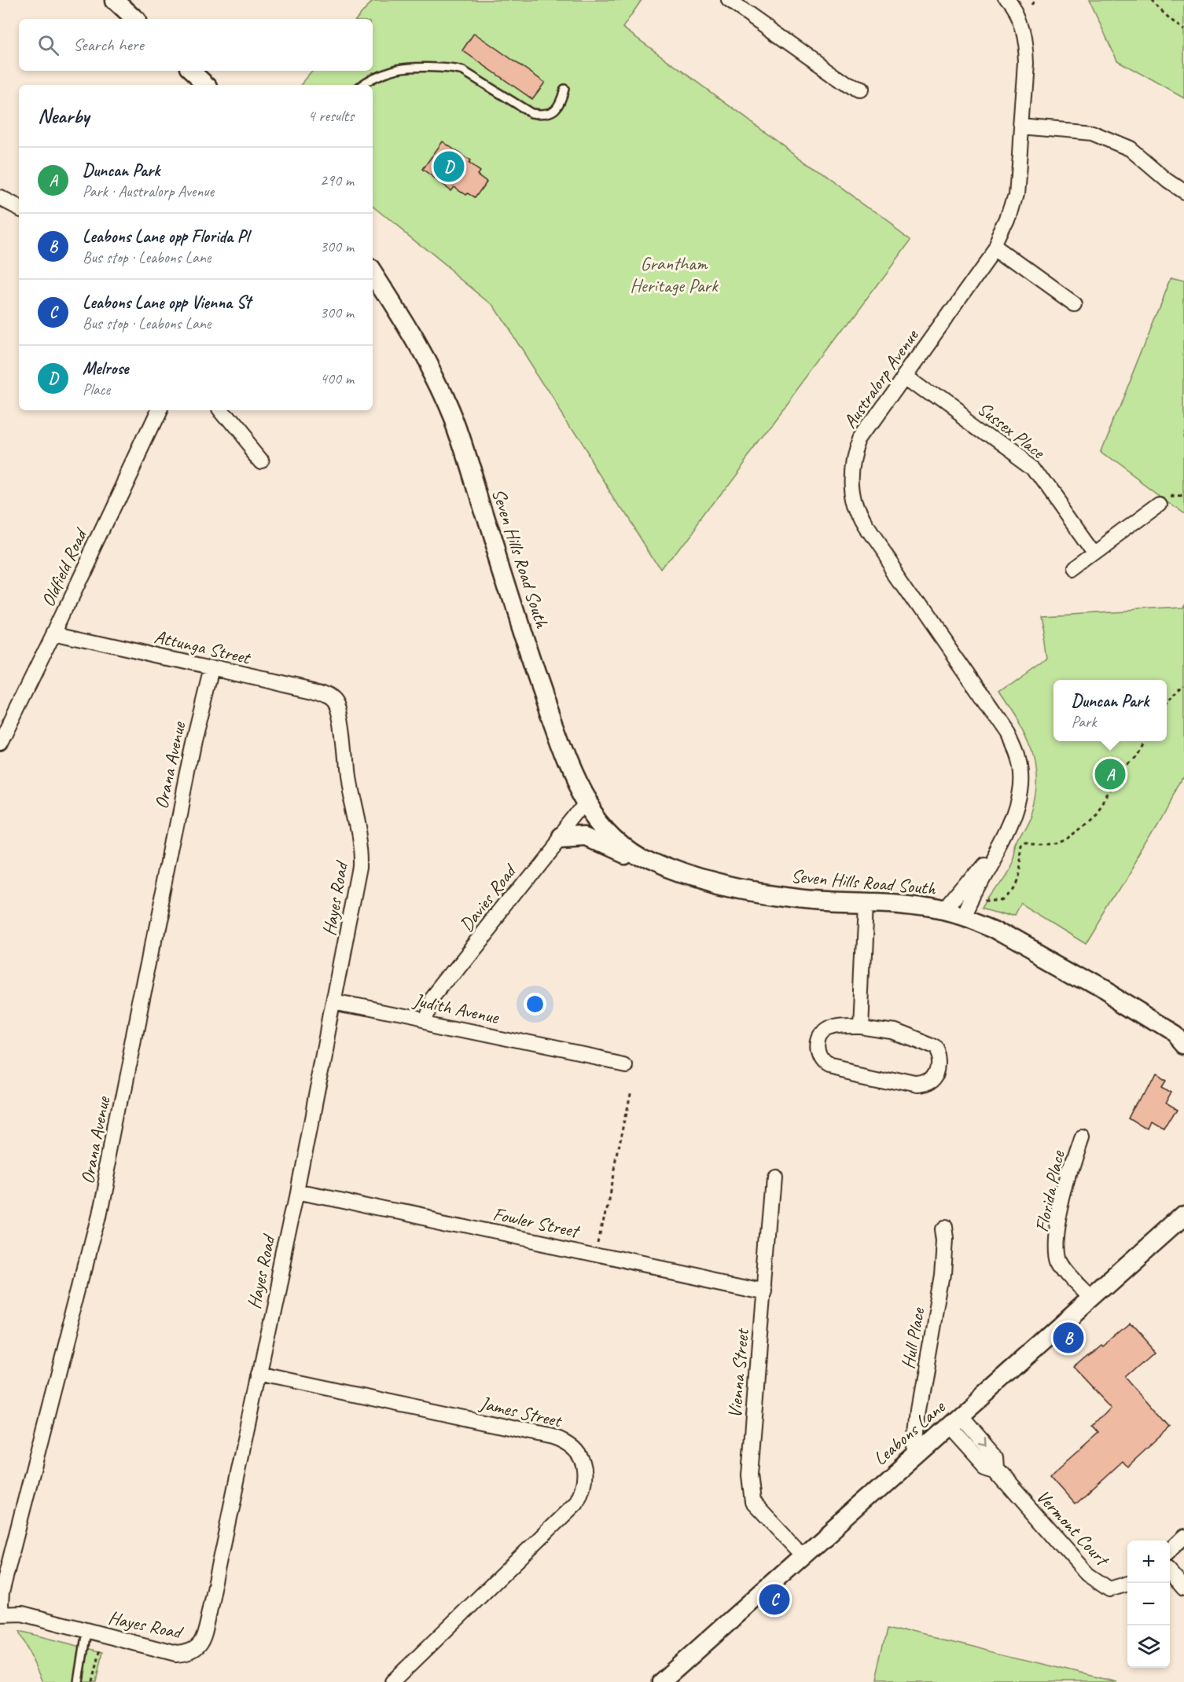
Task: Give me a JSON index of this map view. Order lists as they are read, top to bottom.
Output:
{
  "streets": {
    "street": [
      "Australorp Avenue",
      "Sussex Place",
      "Seven Hills Road South",
      "Oldfield Road",
      "Attunga Street",
      "Orana Avenue",
      "Davies Road",
      "Hayes Road",
      "Judith Avenue",
      "Florida Place",
      "Fowler Street",
      "Hull Place",
      "Vienna Street",
      "James Street",
      "Leabons Lane",
      "Vermont Court"
    ]
  },
  "crossings": [
    ["Australorp Avenue", "Sussex Place"],
    ["Australorp Avenue", "Seven Hills Road South"],
    ["Seven Hills Road South", "Davies Road"],
    ["Oldfield Road", "Attunga Street"],
    ["Attunga Street", "Orana Avenue"],
    ["Attunga Street", "Hayes Road"],
    ["Orana Avenue", "Hayes Road"],
    ["Davies Road", "Judith Avenue"],
    ["Hayes Road", "Judith Avenue"],
    ["Hayes Road", "Fowler Street"],
    ["Hayes Road", "James Street"],
    ["Florida Place", "Leabons Lane"],
    ["Fowler Street", "Vienna Street"],
    ["Hull Place", "Leabons Lane"],
    ["Vienna Street", "Leabons Lane"],
    ["Leabons Lane", "Vermont Court"]
  ],
  "parks": ["Grantham Heritage Park"],
  "page": {
    "search": "Search here",
    "heading": ["Nearby", "4 results"],
    "list": [
      {
        "mark": "A",
        "name": "Duncan Park",
        "note": "Park · Australorp Avenue",
        "value": "290 m"
      },
      {
        "mark": "B",
        "name": "Leabons Lane opp Florida Pl",
        "note": "Bus stop · Leabons Lane",
        "value": "300 m"
      },
      {
        "mark": "C",
        "name": "Leabons Lane opp Vienna St",
        "note": "Bus stop · Leabons Lane",
        "value": "300 m"
      },
      {
        "mark": "D",
        "name": "Melrose",
        "note": "Place",
        "value": "400 m"
      }
    ],
    "pins": [
      "D",
      "A",
      "B",
      "C"
    ],
    "popup": ["Duncan Park", "Park"],
    "map_buttons": ["+", "−"]
  }
}
